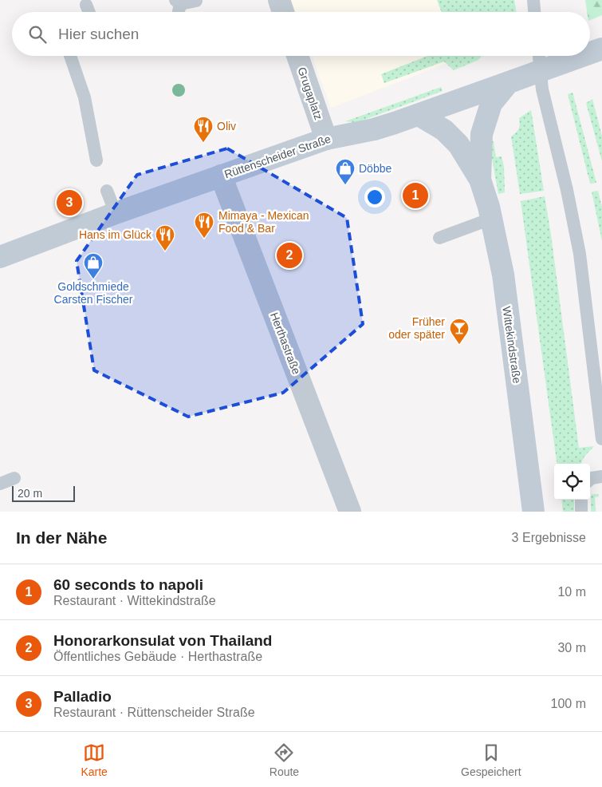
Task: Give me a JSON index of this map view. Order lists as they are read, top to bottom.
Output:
{
  "streets": {
    "street": [
      "Grugaplatz",
      "Rüttenscheider Straße",
      "Herthastraße",
      "Wittekindstraße"
    ]
  },
  "crossings": [
    ["Grugaplatz", "Rüttenscheider Straße"],
    ["Rüttenscheider Straße", "Herthastraße"],
    ["Rüttenscheider Straße", "Wittekindstraße"]
  ],
  "places": {
    "restaurant": ["Oliv", "Mimaya - Mexican Food & Bar", "Hans im Glück"],
    "shop": ["Döbbe", "Goldschmiede Carsten Fischer"],
    "bar": ["Früher oder später"]
  },
  "scale_bar": "20 m",
  "page": {
    "search": "Hier suchen",
    "pins": ["1", "3", "2"],
    "scale": "20 m",
    "heading": ["In der Nähe", "3 Ergebnisse"],
    "list": [
      {
        "mark": "1",
        "name": "60 seconds to napoli",
        "note": "Restaurant · Wittekindstraße",
        "value": "10 m"
      },
      {
        "mark": "2",
        "name": "Honorarkonsulat von Thailand",
        "note": "Öffentliches Gebäude · Herthastraße",
        "value": "30 m"
      },
      {
        "mark": "3",
        "name": "Palladio",
        "note": "Restaurant · Rüttenscheider Straße",
        "value": "100 m"
      }
    ],
    "nav": ["Karte", "Route", "Gespeichert"]
  }
}
